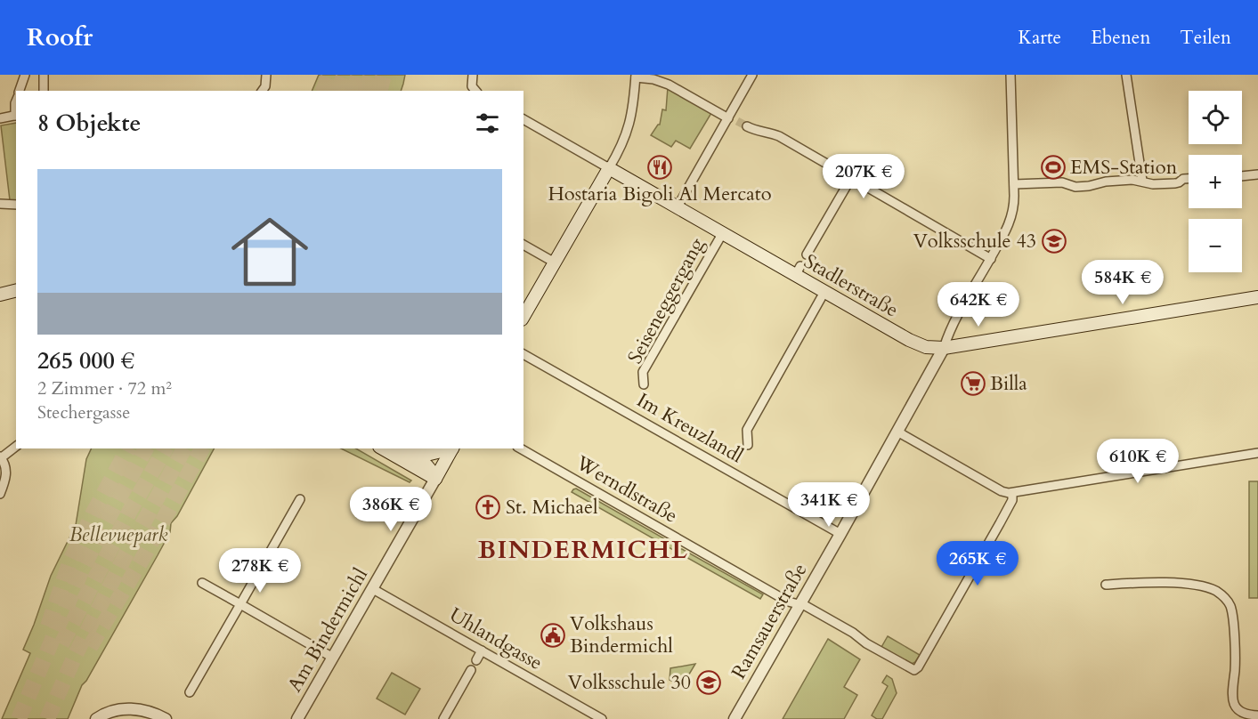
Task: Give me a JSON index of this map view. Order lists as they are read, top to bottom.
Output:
{
  "streets": {
    "main road": ["Stadlerstraße", "Am Bindermichl"],
    "street": [
      "Seiseneggergang",
      "Im Kreuzlandl",
      "Werndlstraße",
      "Ramsauerstraße",
      "Uhlandgasse"
    ]
  },
  "crossings": [
    ["Stadlerstraße", "Seiseneggergang"],
    ["Stadlerstraße", "Ramsauerstraße"],
    ["Im Kreuzlandl", "Ramsauerstraße"],
    ["Werndlstraße", "Ramsauerstraße"],
    ["Am Bindermichl", "Uhlandgasse"]
  ],
  "districts": ["BINDERMICHL"],
  "parks": ["Bellevuepark"],
  "places": {
    "restaurant": ["Hostaria Bigoli Al Mercato"],
    "sports": ["EMS-Station"],
    "school or university": ["Volksschule 43", "Volksschule 30"],
    "supermarket": ["Billa"],
    "church": ["St. Michael"],
    "public building": ["Volkshaus Bindermichl"]
  },
  "page": {
    "header": "Roofr",
    "nav": ["Karte", "Ebenen", "Teilen"],
    "map_buttons": ["+", "−"],
    "heading": "8 Objekte",
    "price": [
      "207K €",
      "584K €",
      "642K €",
      "610K €",
      "341K €",
      "386K €",
      "265K €",
      "278K €"
    ],
    "list": [
      {
        "name": "265 000 €",
        "note": "2 Zimmer · 72 m² · Stechergasse"
      }
    ]
  }
}
